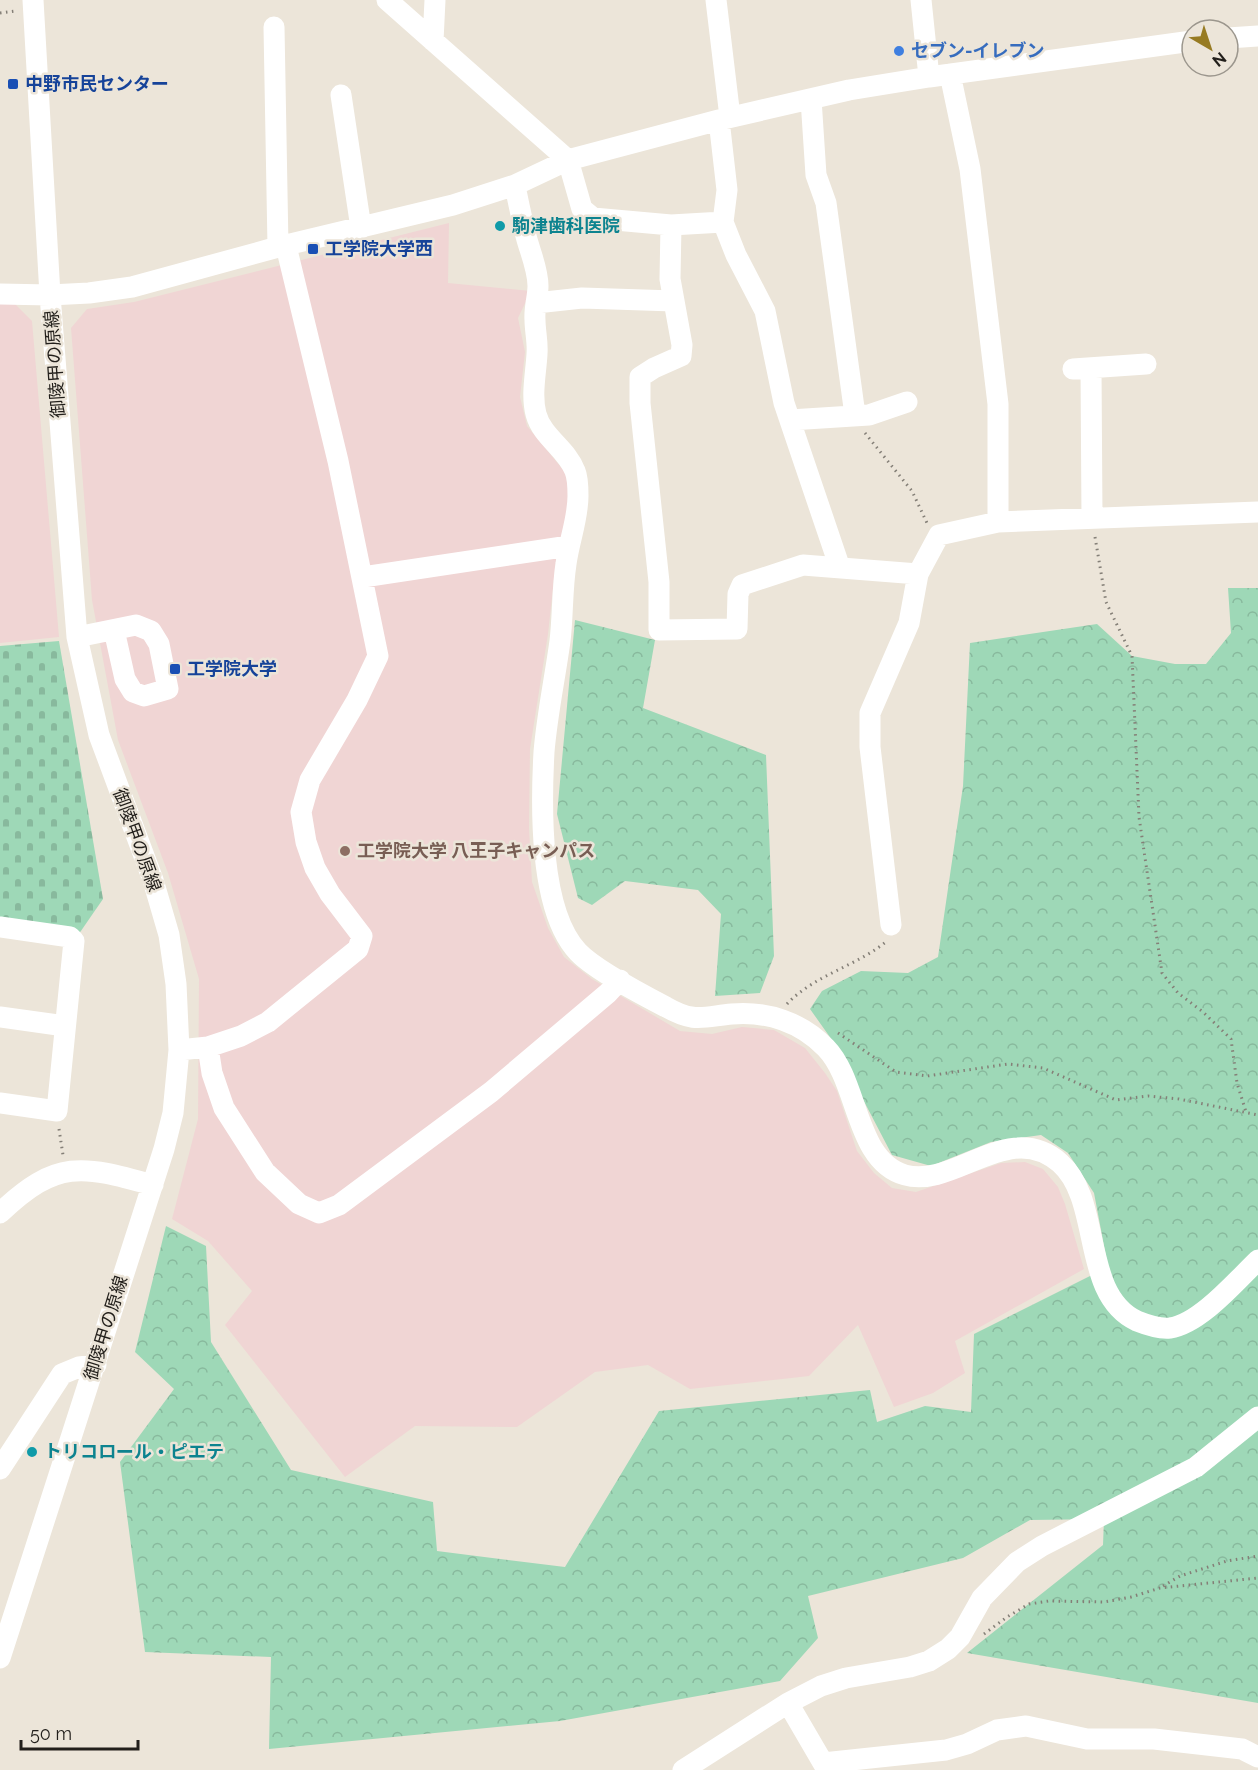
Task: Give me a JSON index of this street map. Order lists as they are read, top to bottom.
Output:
{
  "streets": {
    "street": ["御陵甲の原線"]
  },
  "places": {
    "other": [
      "セブン-イレブン",
      "駒津歯科医院",
      "工学院大学 八王子キャンパス",
      "トリコロール・ピエテ"
    ],
    "transit": ["中野市民センター", "工学院大学西", "工学院大学"]
  },
  "scale_bar": "50 m",
  "north": "bottom right"
}
